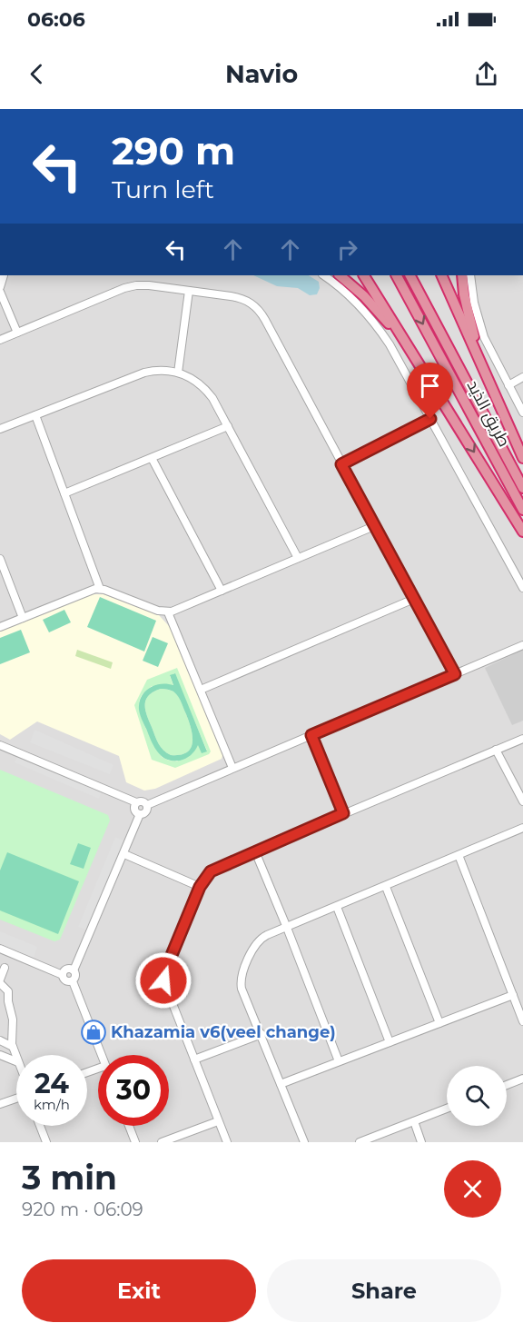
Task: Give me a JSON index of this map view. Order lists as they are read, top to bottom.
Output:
{
  "streets": {
    "highway": ["طريق الذيد"]
  },
  "places": {
    "shop": ["Khazamia v6(veel change)"]
  },
  "page": {
    "status": "06:06",
    "header": "Navio",
    "turn": ["290 m", "Turn left"],
    "speed": "24 km/h",
    "limit": "30",
    "heading": ["3 min", "920 m · 06:09"],
    "buttons": ["Exit", "Share"]
  }
}
